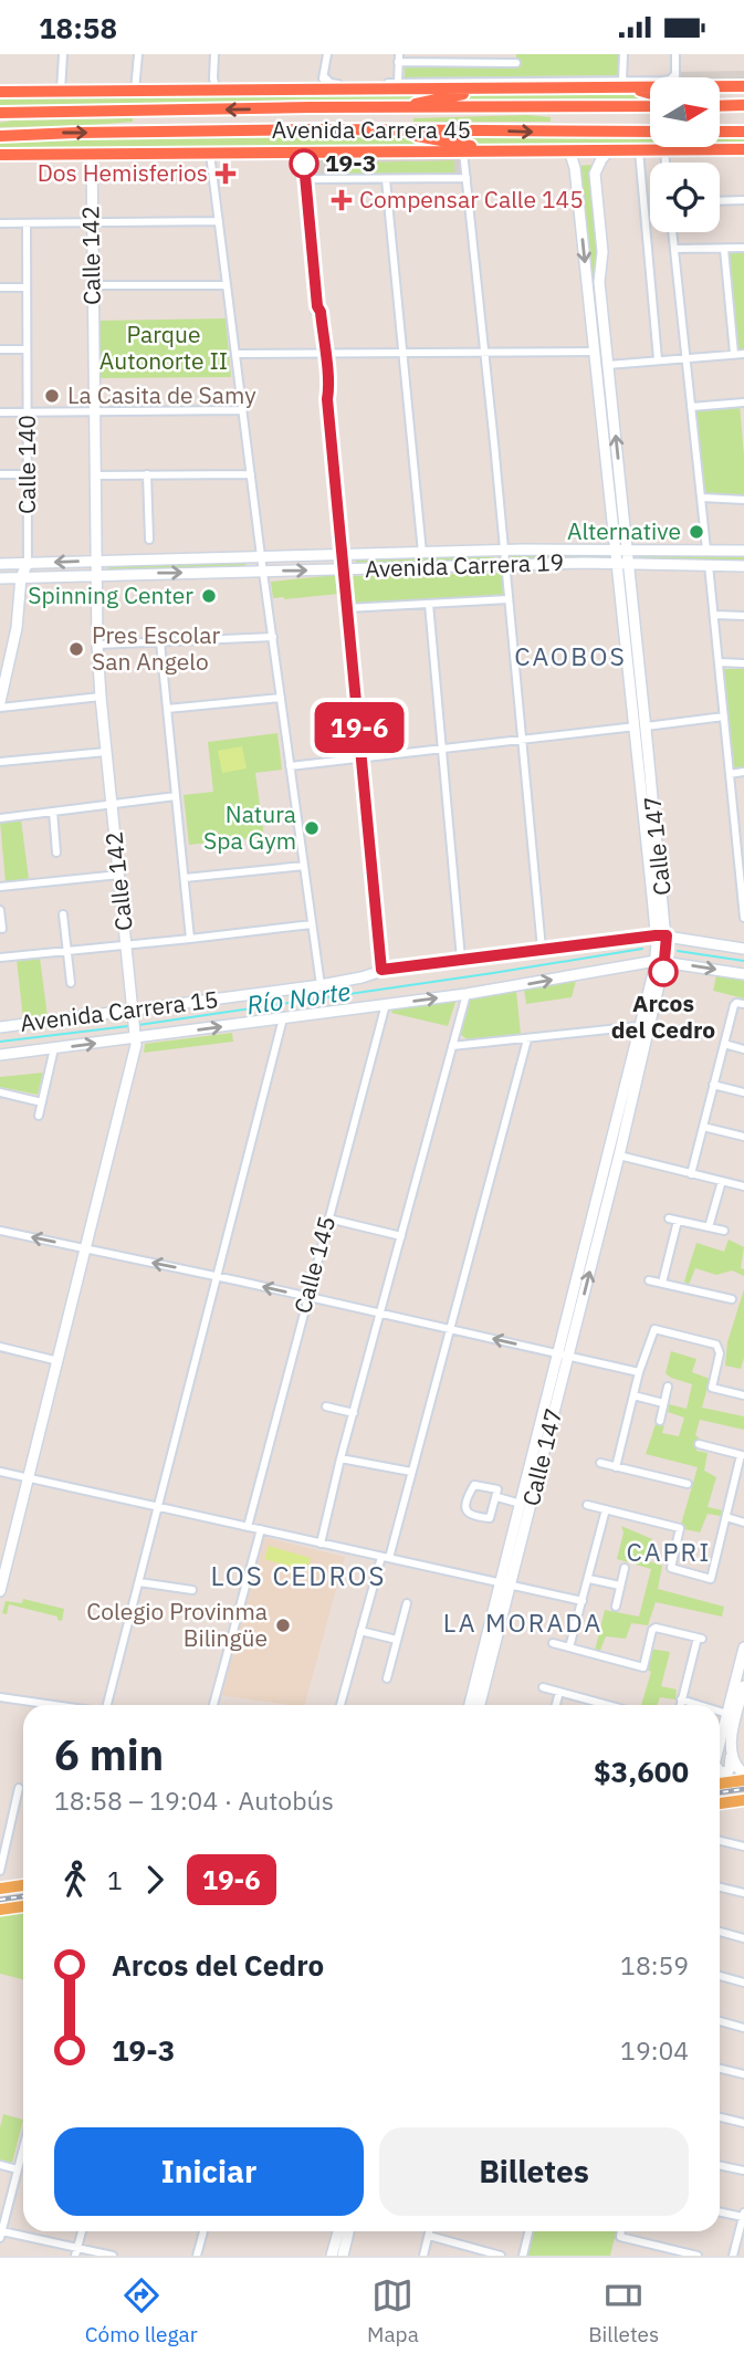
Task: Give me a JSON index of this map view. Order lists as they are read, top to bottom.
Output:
{
  "streets": {
    "highway": ["Avenida Carrera 45"],
    "main road": [
      "Calle 142",
      "Calle 140",
      "Avenida Carrera 19",
      "Calle 147",
      "Avenida Carrera 15"
    ],
    "street": ["Calle 145"]
  },
  "crossings": [
    ["Avenida Carrera 45", "Calle 142"],
    ["Avenida Carrera 45", "Calle 147"],
    ["Calle 142", "Avenida Carrera 19"],
    ["Calle 142", "Avenida Carrera 15"],
    ["Calle 140", "Avenida Carrera 19"],
    ["Avenida Carrera 19", "Calle 147"],
    ["Calle 147", "Avenida Carrera 15"],
    ["Avenida Carrera 15", "Calle 145"]
  ],
  "districts": [
    "CAOBOS",
    "CAPRI",
    "LOS CEDROS",
    "LA MORADA"
  ],
  "water": ["Río Norte"],
  "parks": ["Parque Autonorte II"],
  "places": {
    "other": [
      "19-3",
      "La Casita de Samy",
      "Alternative",
      "Spinning Center",
      "Pres Escolar San Angelo",
      "Natura Spa Gym",
      "Arcos del Cedro",
      "Colegio Provinma Bilingüe"
    ],
    "health": ["Dos Hemisferios", "Compensar Calle 145"]
  },
  "lines": ["bus line 19-6"],
  "north": "right",
  "page": {
    "status": "18:58",
    "on_map": "19-6",
    "heading": ["6 min", "18:58 – 19:04 · Autobús", "$3,600"],
    "legs": ["1", "19-6"],
    "list": [
      {
        "name": "Arcos del Cedro",
        "value": "18:59"
      },
      {
        "name": "19-3",
        "value": "19:04"
      }
    ],
    "buttons": ["Iniciar", "Billetes"],
    "tabs": ["Cómo llegar", "Mapa", "Billetes"]
  }
}
